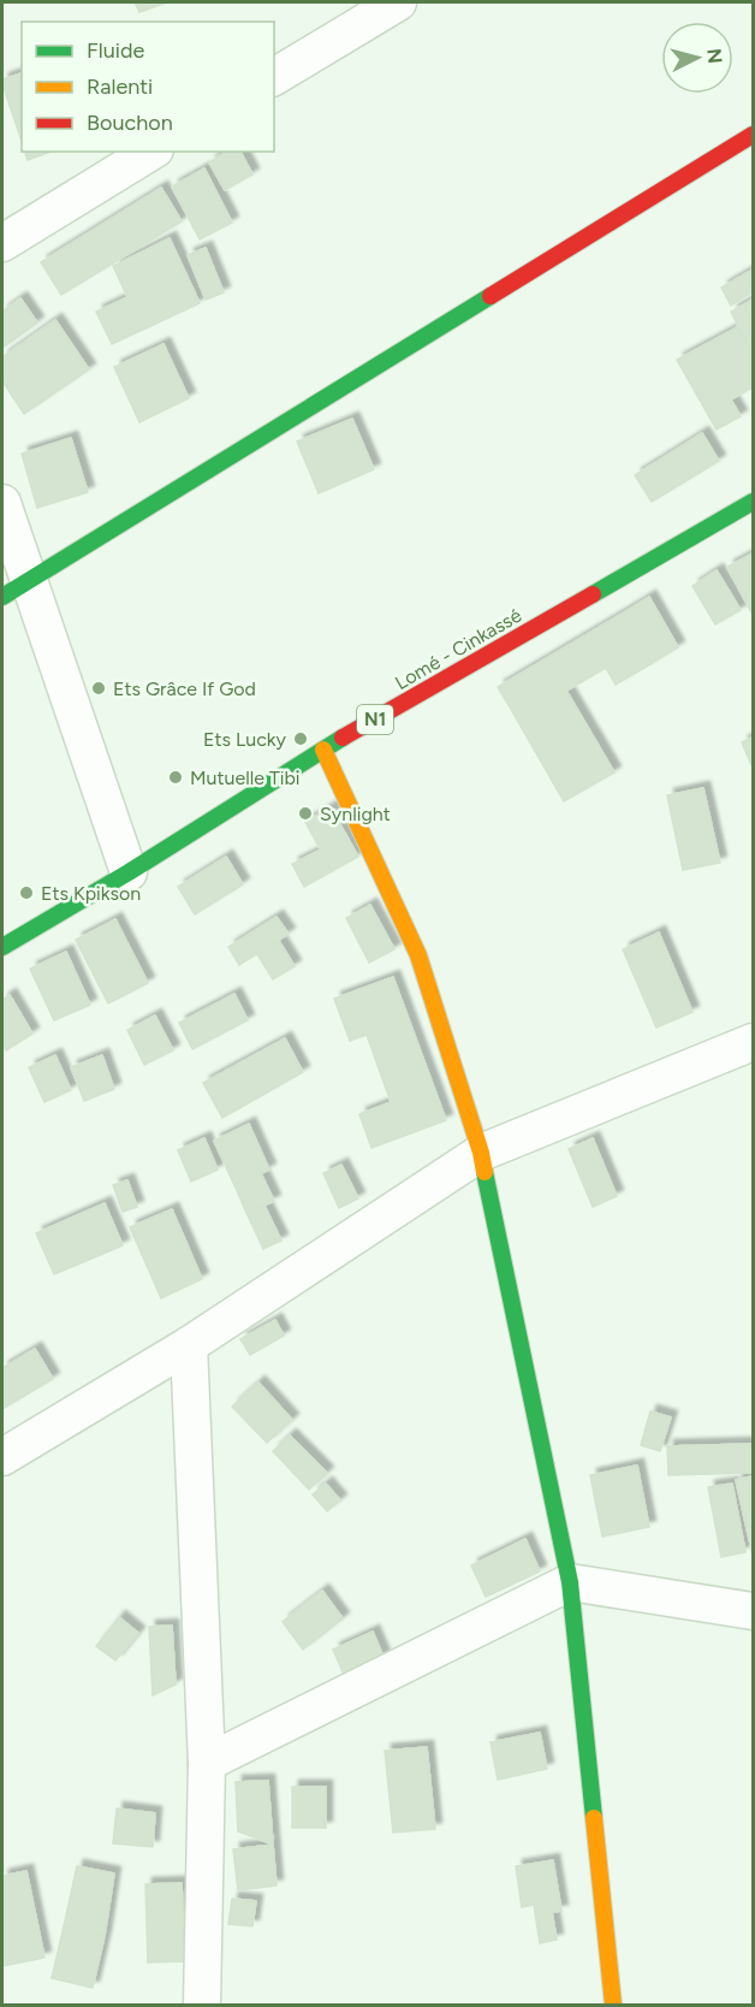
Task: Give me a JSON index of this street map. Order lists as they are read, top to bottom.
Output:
{
  "streets": {
    "main road": ["Lomé - Cinkassé", "N1"]
  },
  "places": [
    "Ets Grâce If God",
    "Ets Lucky",
    "Mutuelle Tibi",
    "Synlight",
    "Ets Kpikson"
  ],
  "legend": ["Fluide", "Ralenti", "Bouchon"],
  "north": "right"
}
